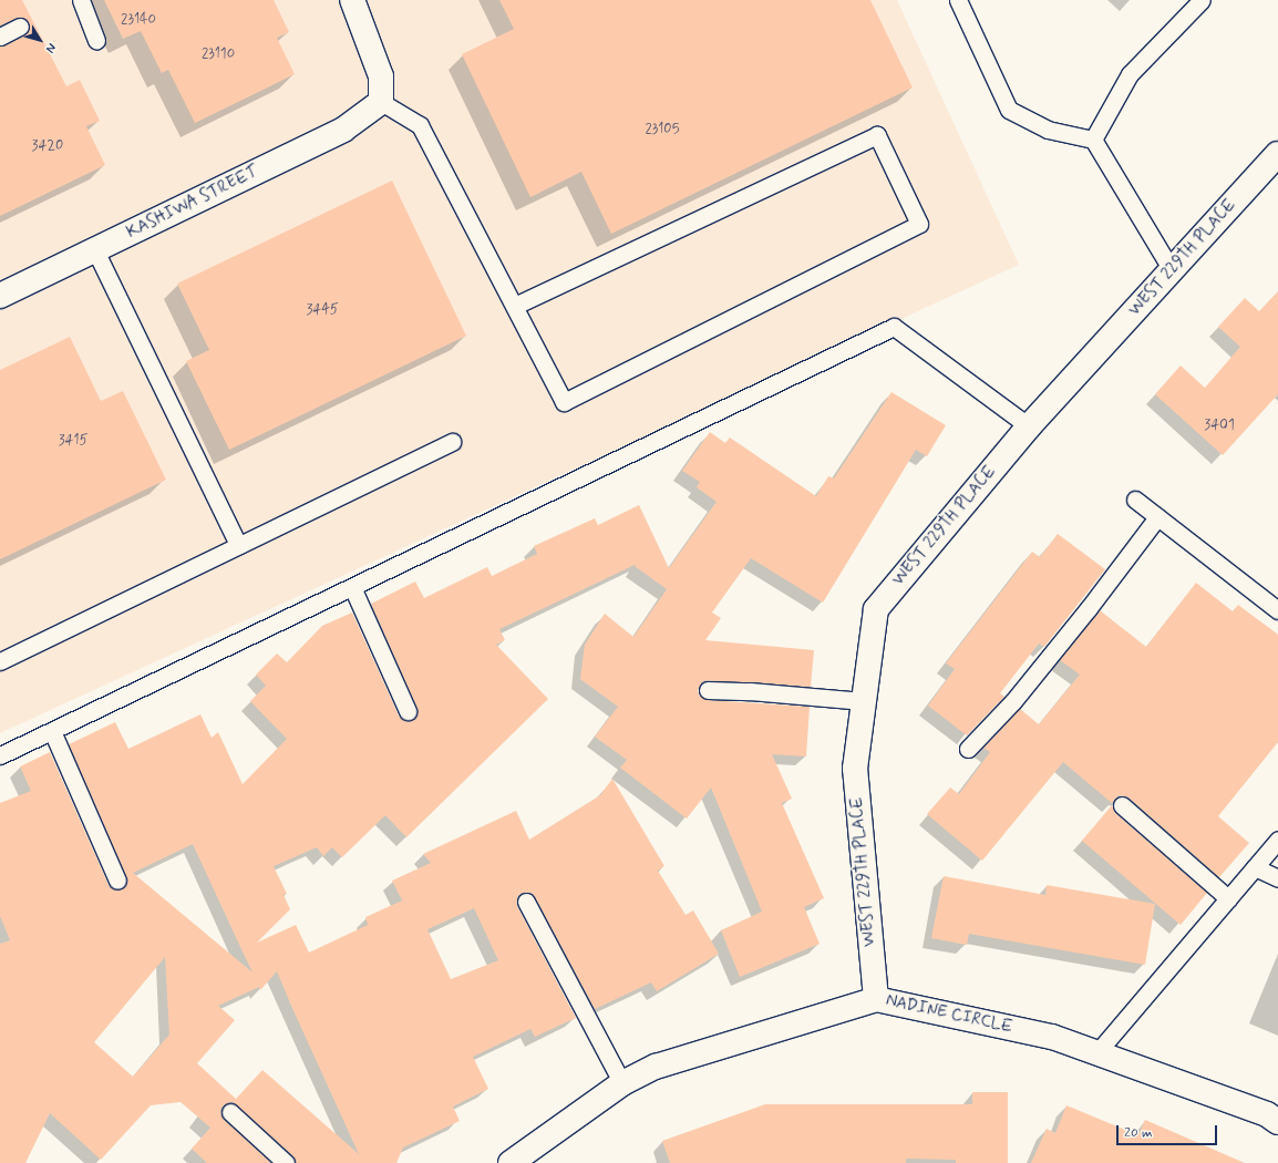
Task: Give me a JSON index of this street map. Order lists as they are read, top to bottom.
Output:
{
  "streets": {
    "street": ["KASHIWA STREET", "WEST 229TH PLACE", "NADINE CIRCLE"]
  },
  "crossings": [
    ["WEST 229TH PLACE", "NADINE CIRCLE"]
  ],
  "house_numbers": [
    "23140",
    "23110",
    "23105",
    "3420",
    "3445",
    "3401",
    "3415"
  ],
  "scale_bar": "20 m",
  "north": "bottom right"
}
